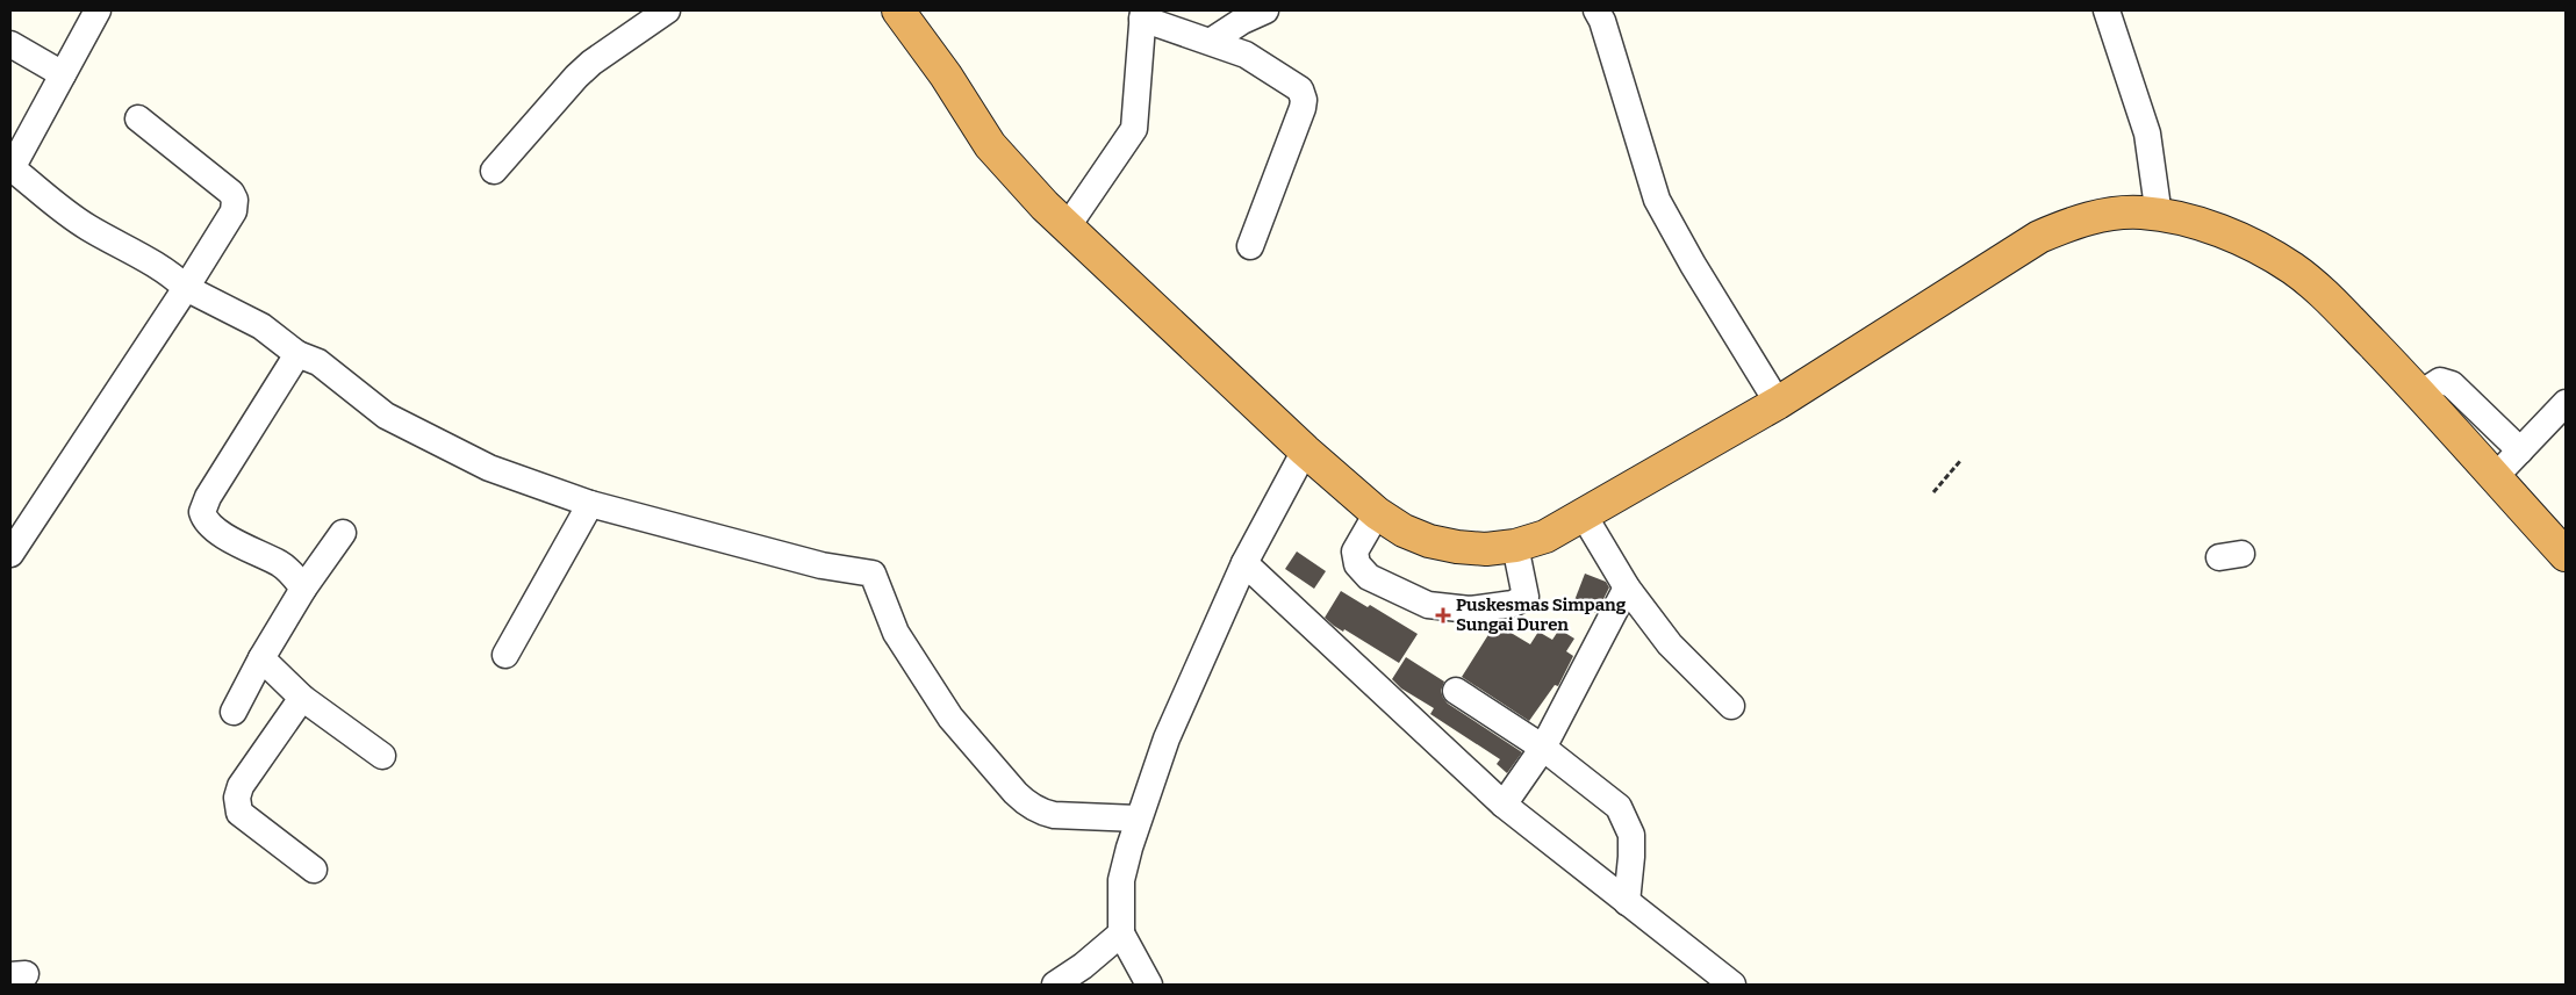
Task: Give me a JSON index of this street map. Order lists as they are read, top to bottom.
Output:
{
  "places": {
    "health": ["Puskesmas Simpang Sungai Duren"]
  }
}
